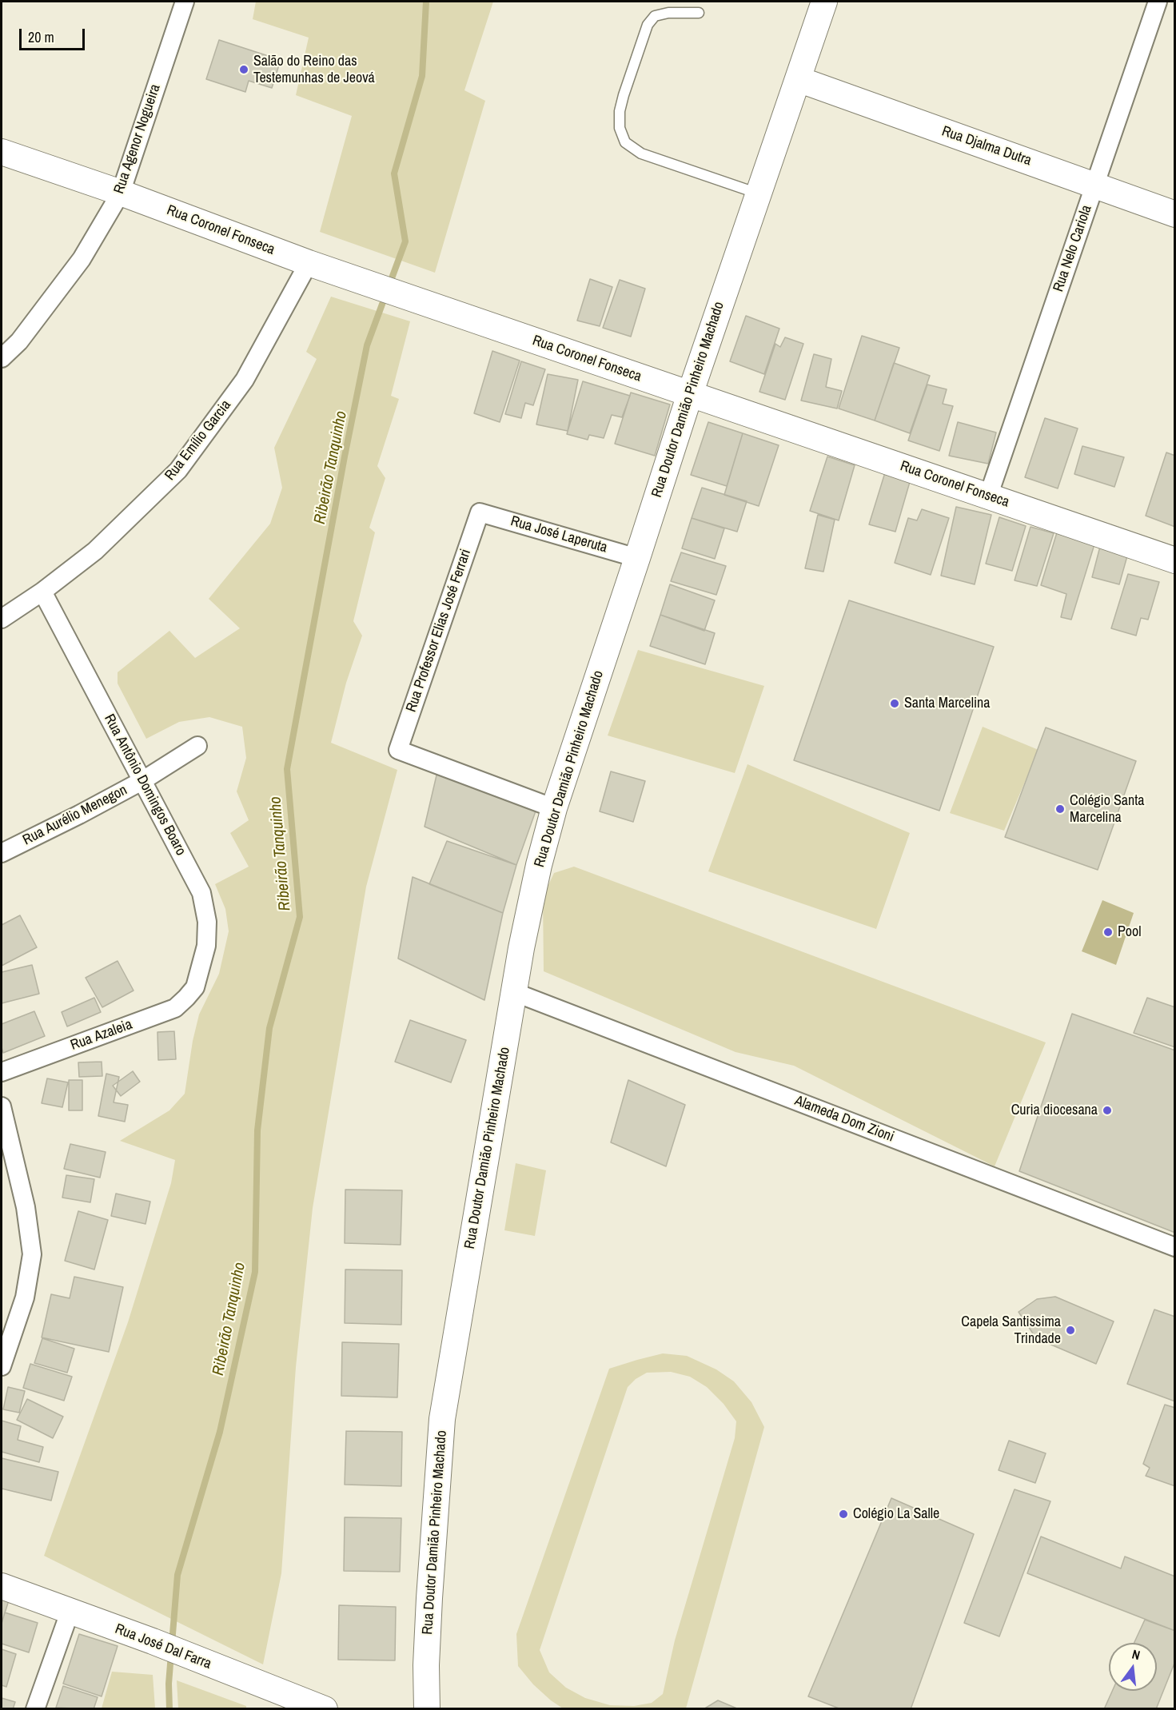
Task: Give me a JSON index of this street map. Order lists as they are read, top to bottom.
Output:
{
  "streets": {
    "street": [
      "Rua Agenor Nogueira",
      "Rua Djalma Dutra",
      "Rua Coronel Fonseca",
      "Rua Nelo Cariola",
      "Rua Doutor Damião Pinheiro Machado",
      "Rua Emílio Garcia",
      "Rua José Laperuta",
      "Rua Professor Elias José Ferrari",
      "Rua Antônio Domingos Boaro",
      "Rua Aurélio Menegon",
      "Rua Azaleia",
      "Alameda Dom Zioni",
      "Rua José Dal Farra"
    ]
  },
  "crossings": [
    ["Rua Agenor Nogueira", "Rua Coronel Fonseca"],
    ["Rua Djalma Dutra", "Rua Nelo Cariola"],
    ["Rua Djalma Dutra", "Rua Doutor Damião Pinheiro Machado"],
    ["Rua Coronel Fonseca", "Rua Nelo Cariola"],
    ["Rua Coronel Fonseca", "Rua Doutor Damião Pinheiro Machado"],
    ["Rua Coronel Fonseca", "Rua Emílio Garcia"],
    ["Rua Doutor Damião Pinheiro Machado", "Rua José Laperuta"],
    ["Rua Doutor Damião Pinheiro Machado", "Rua Professor Elias José Ferrari"],
    ["Rua Doutor Damião Pinheiro Machado", "Alameda Dom Zioni"],
    ["Rua Emílio Garcia", "Rua Antônio Domingos Boaro"],
    ["Rua José Laperuta", "Rua Professor Elias José Ferrari"],
    ["Rua Antônio Domingos Boaro", "Rua Aurélio Menegon"],
    ["Rua Antônio Domingos Boaro", "Rua Azaleia"]
  ],
  "water": ["Ribeirão Tanquinho"],
  "places": [
    "Salão do Reino das Testemunhas de Jeová",
    "Santa Marcelina",
    "Colégio Santa Marcelina",
    "Pool",
    "Curia diocesana",
    "Capela Santissima Trindade",
    "Colégio La Salle"
  ],
  "scale_bar": "20 m",
  "north": "top"
}
